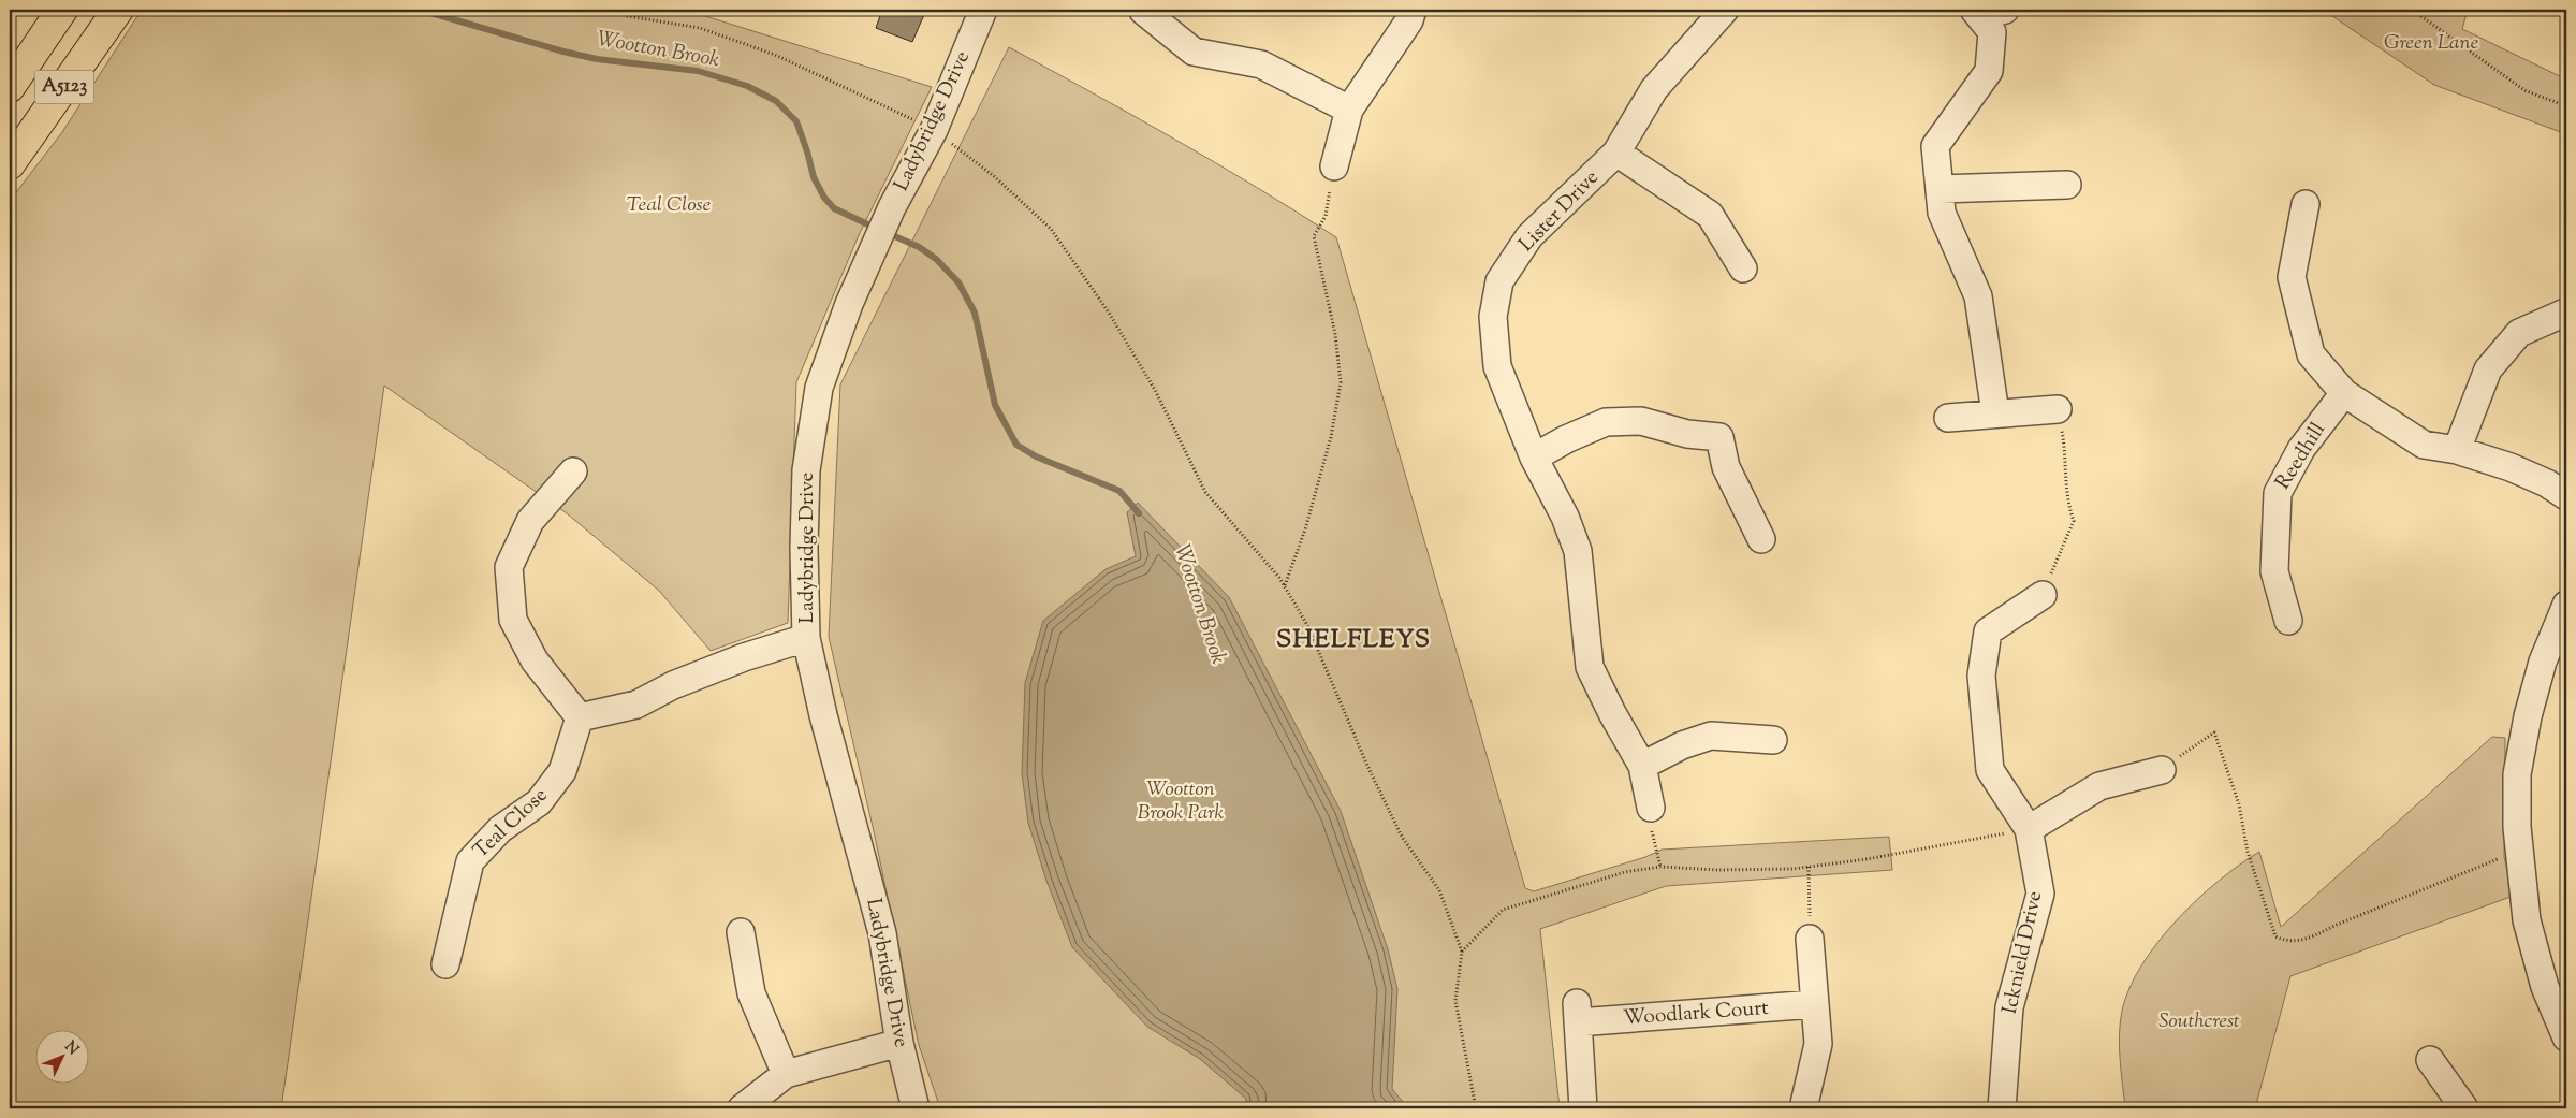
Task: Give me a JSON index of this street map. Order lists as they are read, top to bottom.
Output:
{
  "streets": {
    "highway": ["A5123"],
    "street": [
      "Ladybridge Drive",
      "Lister Drive",
      "Reedhill",
      "Teal Close",
      "Icknield Drive",
      "Woodlark Court"
    ]
  },
  "districts": ["SHELFLEYS"],
  "water": ["Wootton Brook"],
  "parks": [
    "Green Lane",
    "Teal Close",
    "Wootton Brook Park",
    "Southcrest"
  ],
  "north": "top right"
}
